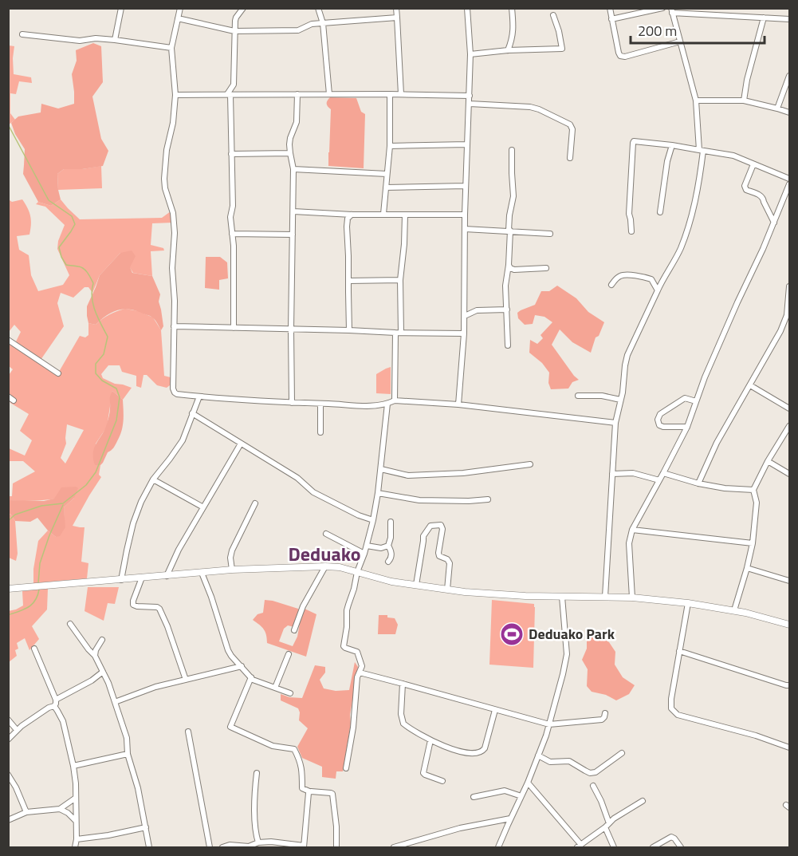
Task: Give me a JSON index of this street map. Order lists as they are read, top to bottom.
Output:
{
  "districts": ["Deduako"],
  "places": {
    "sports": ["Deduako Park"]
  },
  "scale_bar": "200 m"
}
